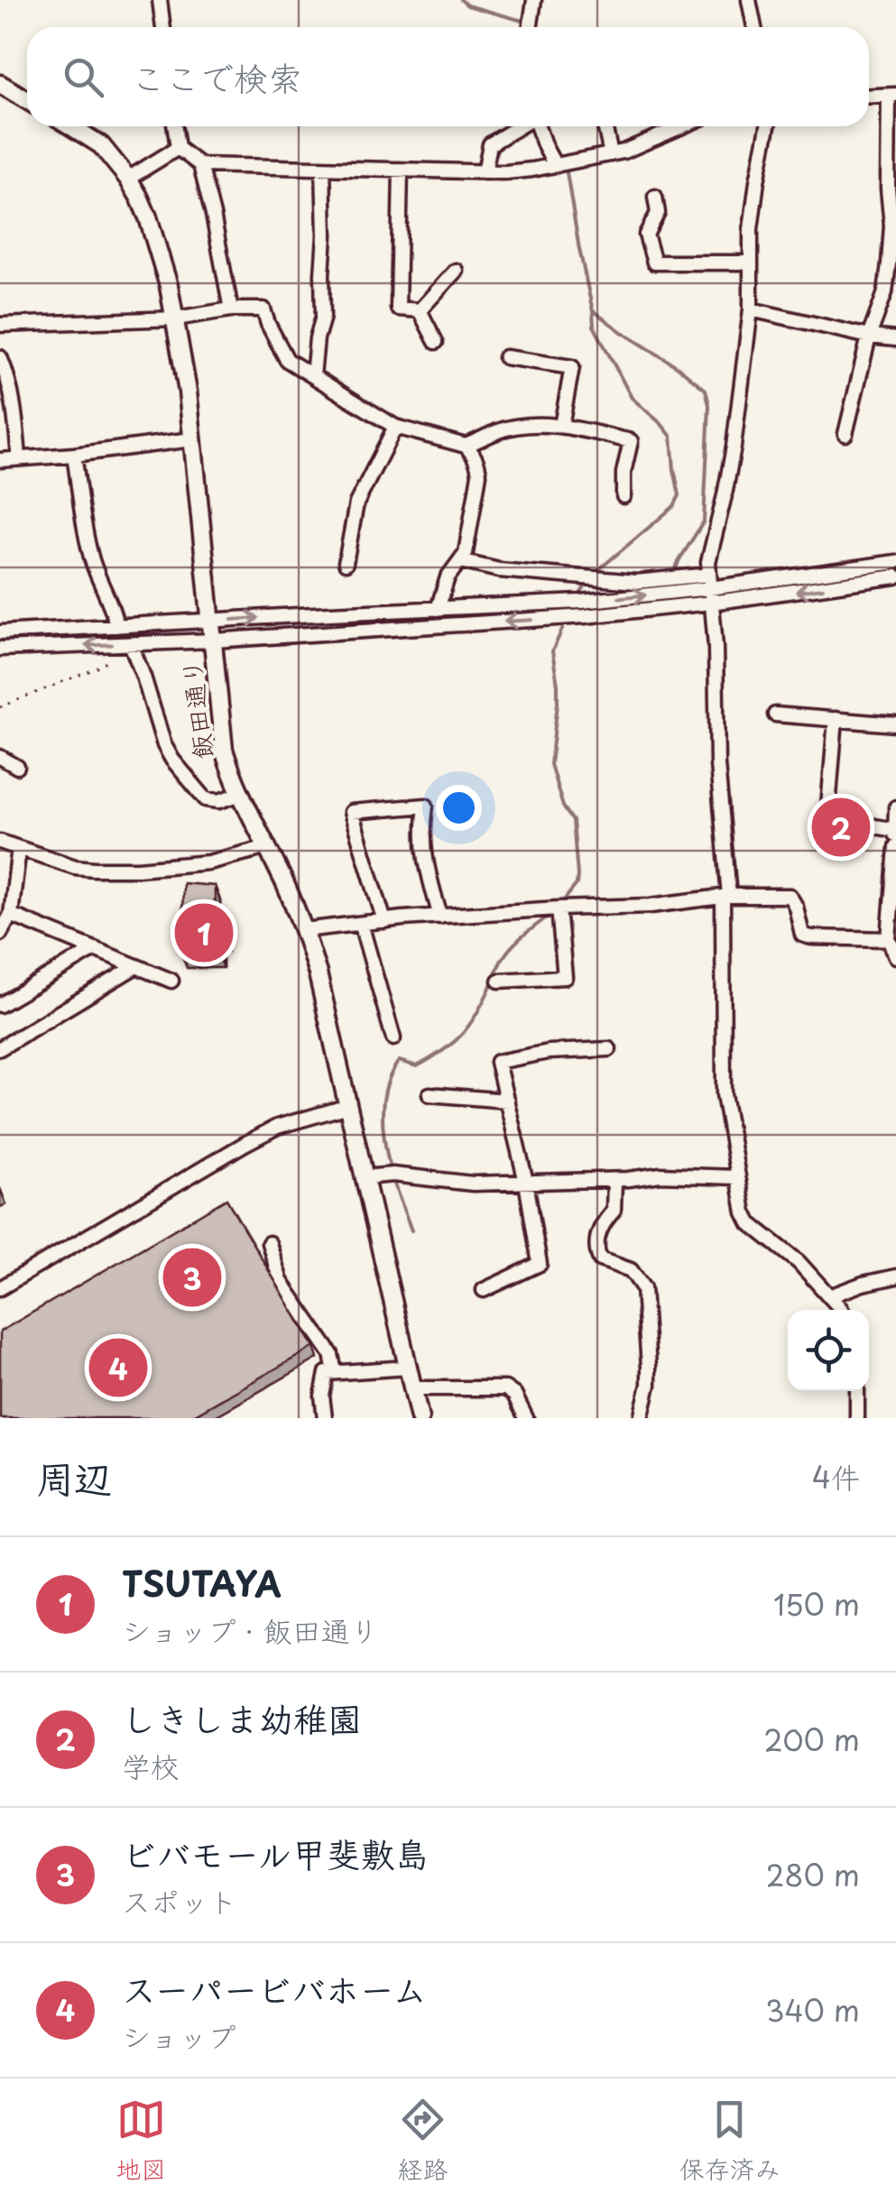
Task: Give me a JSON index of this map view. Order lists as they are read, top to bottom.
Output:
{
  "streets": {
    "main road": ["飯田通り"]
  },
  "page": {
    "search": "ここで検索",
    "pins": [
      "2",
      "1",
      "3",
      "4"
    ],
    "heading": ["周辺", "4件"],
    "list": [
      {
        "mark": "1",
        "name": "TSUTAYA",
        "note": "ショップ · 飯田通り",
        "value": "150 m"
      },
      {
        "mark": "2",
        "name": "しきしま幼稚園",
        "note": "学校",
        "value": "200 m"
      },
      {
        "mark": "3",
        "name": "ビバモール甲斐敷島",
        "note": "スポット",
        "value": "280 m"
      },
      {
        "mark": "4",
        "name": "スーパービバホーム",
        "note": "ショップ",
        "value": "340 m"
      }
    ],
    "nav": ["地図", "経路", "保存済み"]
  }
}
